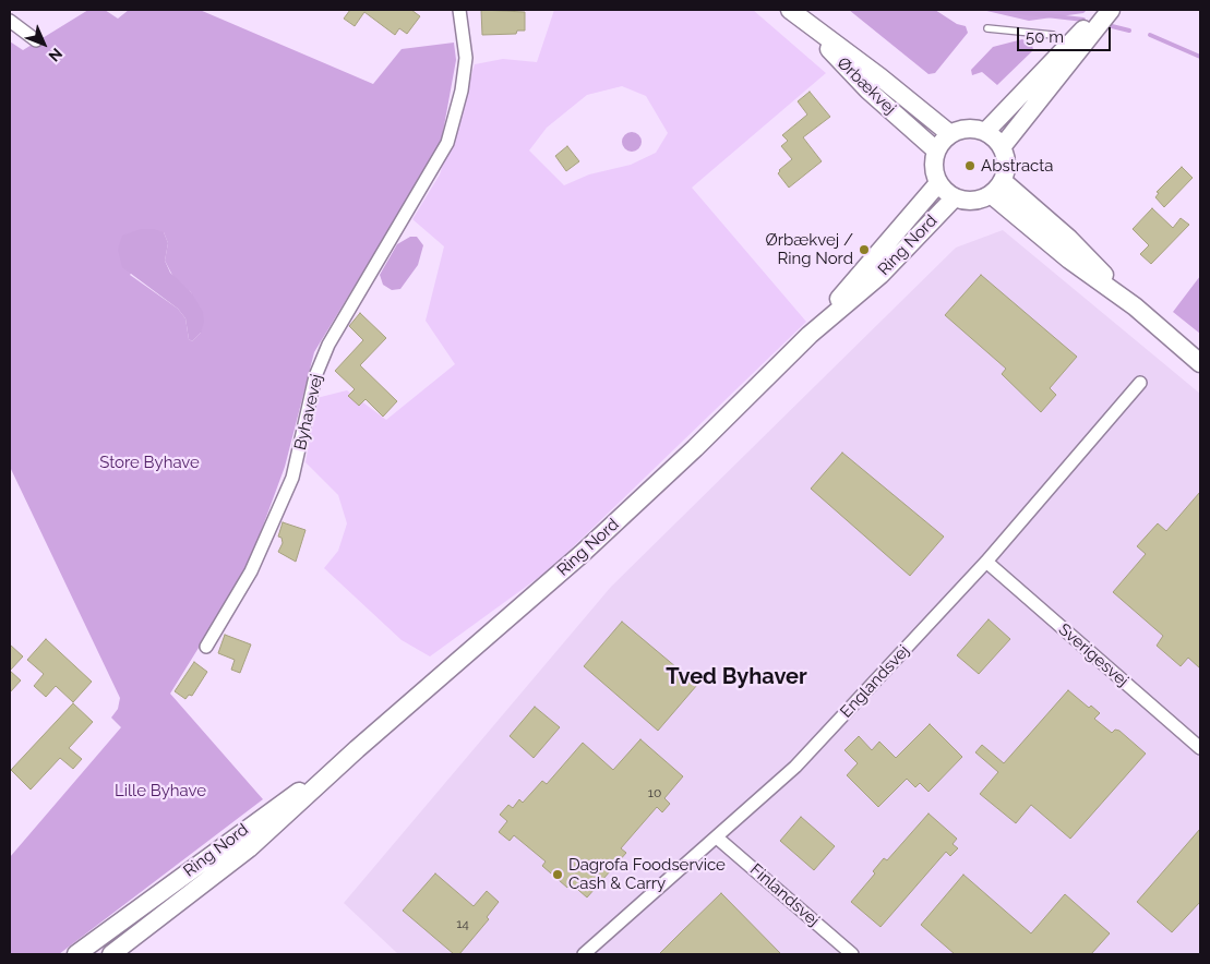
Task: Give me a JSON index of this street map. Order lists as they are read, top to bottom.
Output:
{
  "streets": {
    "main road": ["Ørbækvej", "Ring Nord"],
    "street": [
      "Byhavevej",
      "Sverigesvej",
      "Englandsvej",
      "Finlandsvej"
    ]
  },
  "crossings": [
    ["Ørbækvej", "Ring Nord"],
    ["Sverigesvej", "Englandsvej"],
    ["Englandsvej", "Finlandsvej"]
  ],
  "districts": ["Tved Byhaver"],
  "parks": ["Store Byhave", "Lille Byhave"],
  "places": ["Abstracta", "Ørbækvej / Ring Nord", "Dagrofa Foodservice Cash & Carry"],
  "house_numbers": ["10", "14"],
  "scale_bar": "50 m",
  "north": "bottom right"
}
